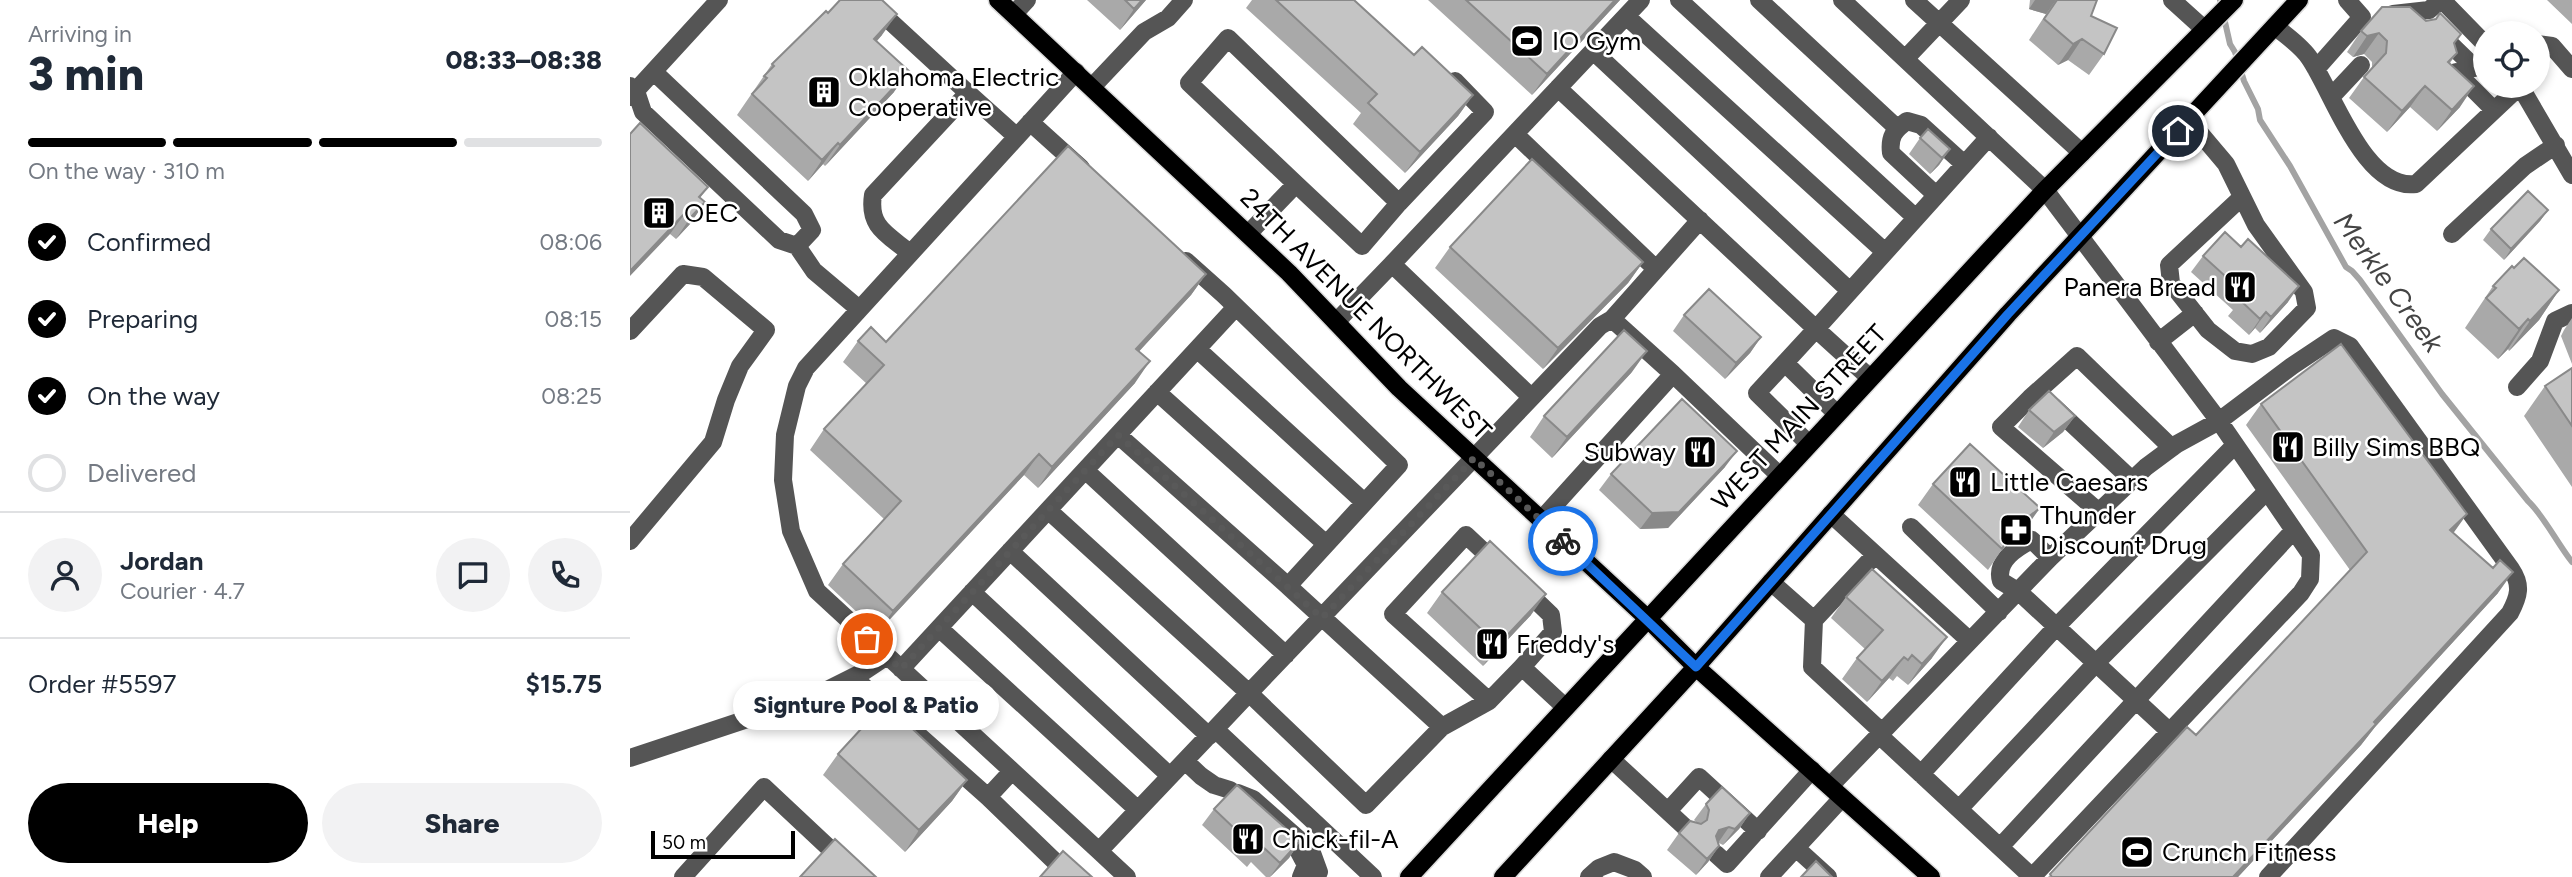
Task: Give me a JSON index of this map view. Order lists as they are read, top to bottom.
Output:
{
  "streets": {
    "main road": ["24TH AVENUE NORTHWEST", "WEST MAIN STREET"]
  },
  "crossings": [
    ["24TH AVENUE NORTHWEST", "WEST MAIN STREET"]
  ],
  "water": ["Merkle Creek"],
  "places": {
    "sports": ["IO Gym", "Crunch Fitness"],
    "building": ["Oklahoma Electric Cooperative", "OEC"],
    "restaurant": [
      "Panera Bread",
      "Billy Sims BBQ",
      "Subway",
      "Little Caesars",
      "Freddy's",
      "Chick-fil-A"
    ],
    "pharmacy": ["Thunder Discount Drug"],
    "other": ["Signture Pool & Patio"]
  },
  "scale_bar": "50 m",
  "page": {
    "heading": ["3 min", "Arriving in", "08:33–08:38"],
    "panel": [
      "Jordan",
      "Courier · 4.7",
      "Order #5597",
      "$15.75"
    ],
    "bar": "On the way · 310 m",
    "list": [
      ["Confirmed", "08:06"],
      ["Preparing", "08:15"],
      ["On the way", "08:25"],
      "Delivered"
    ],
    "bubble": "Signture Pool & Patio",
    "buttons": ["Help", "Share"],
    "scale": "50 m"
  }
}
